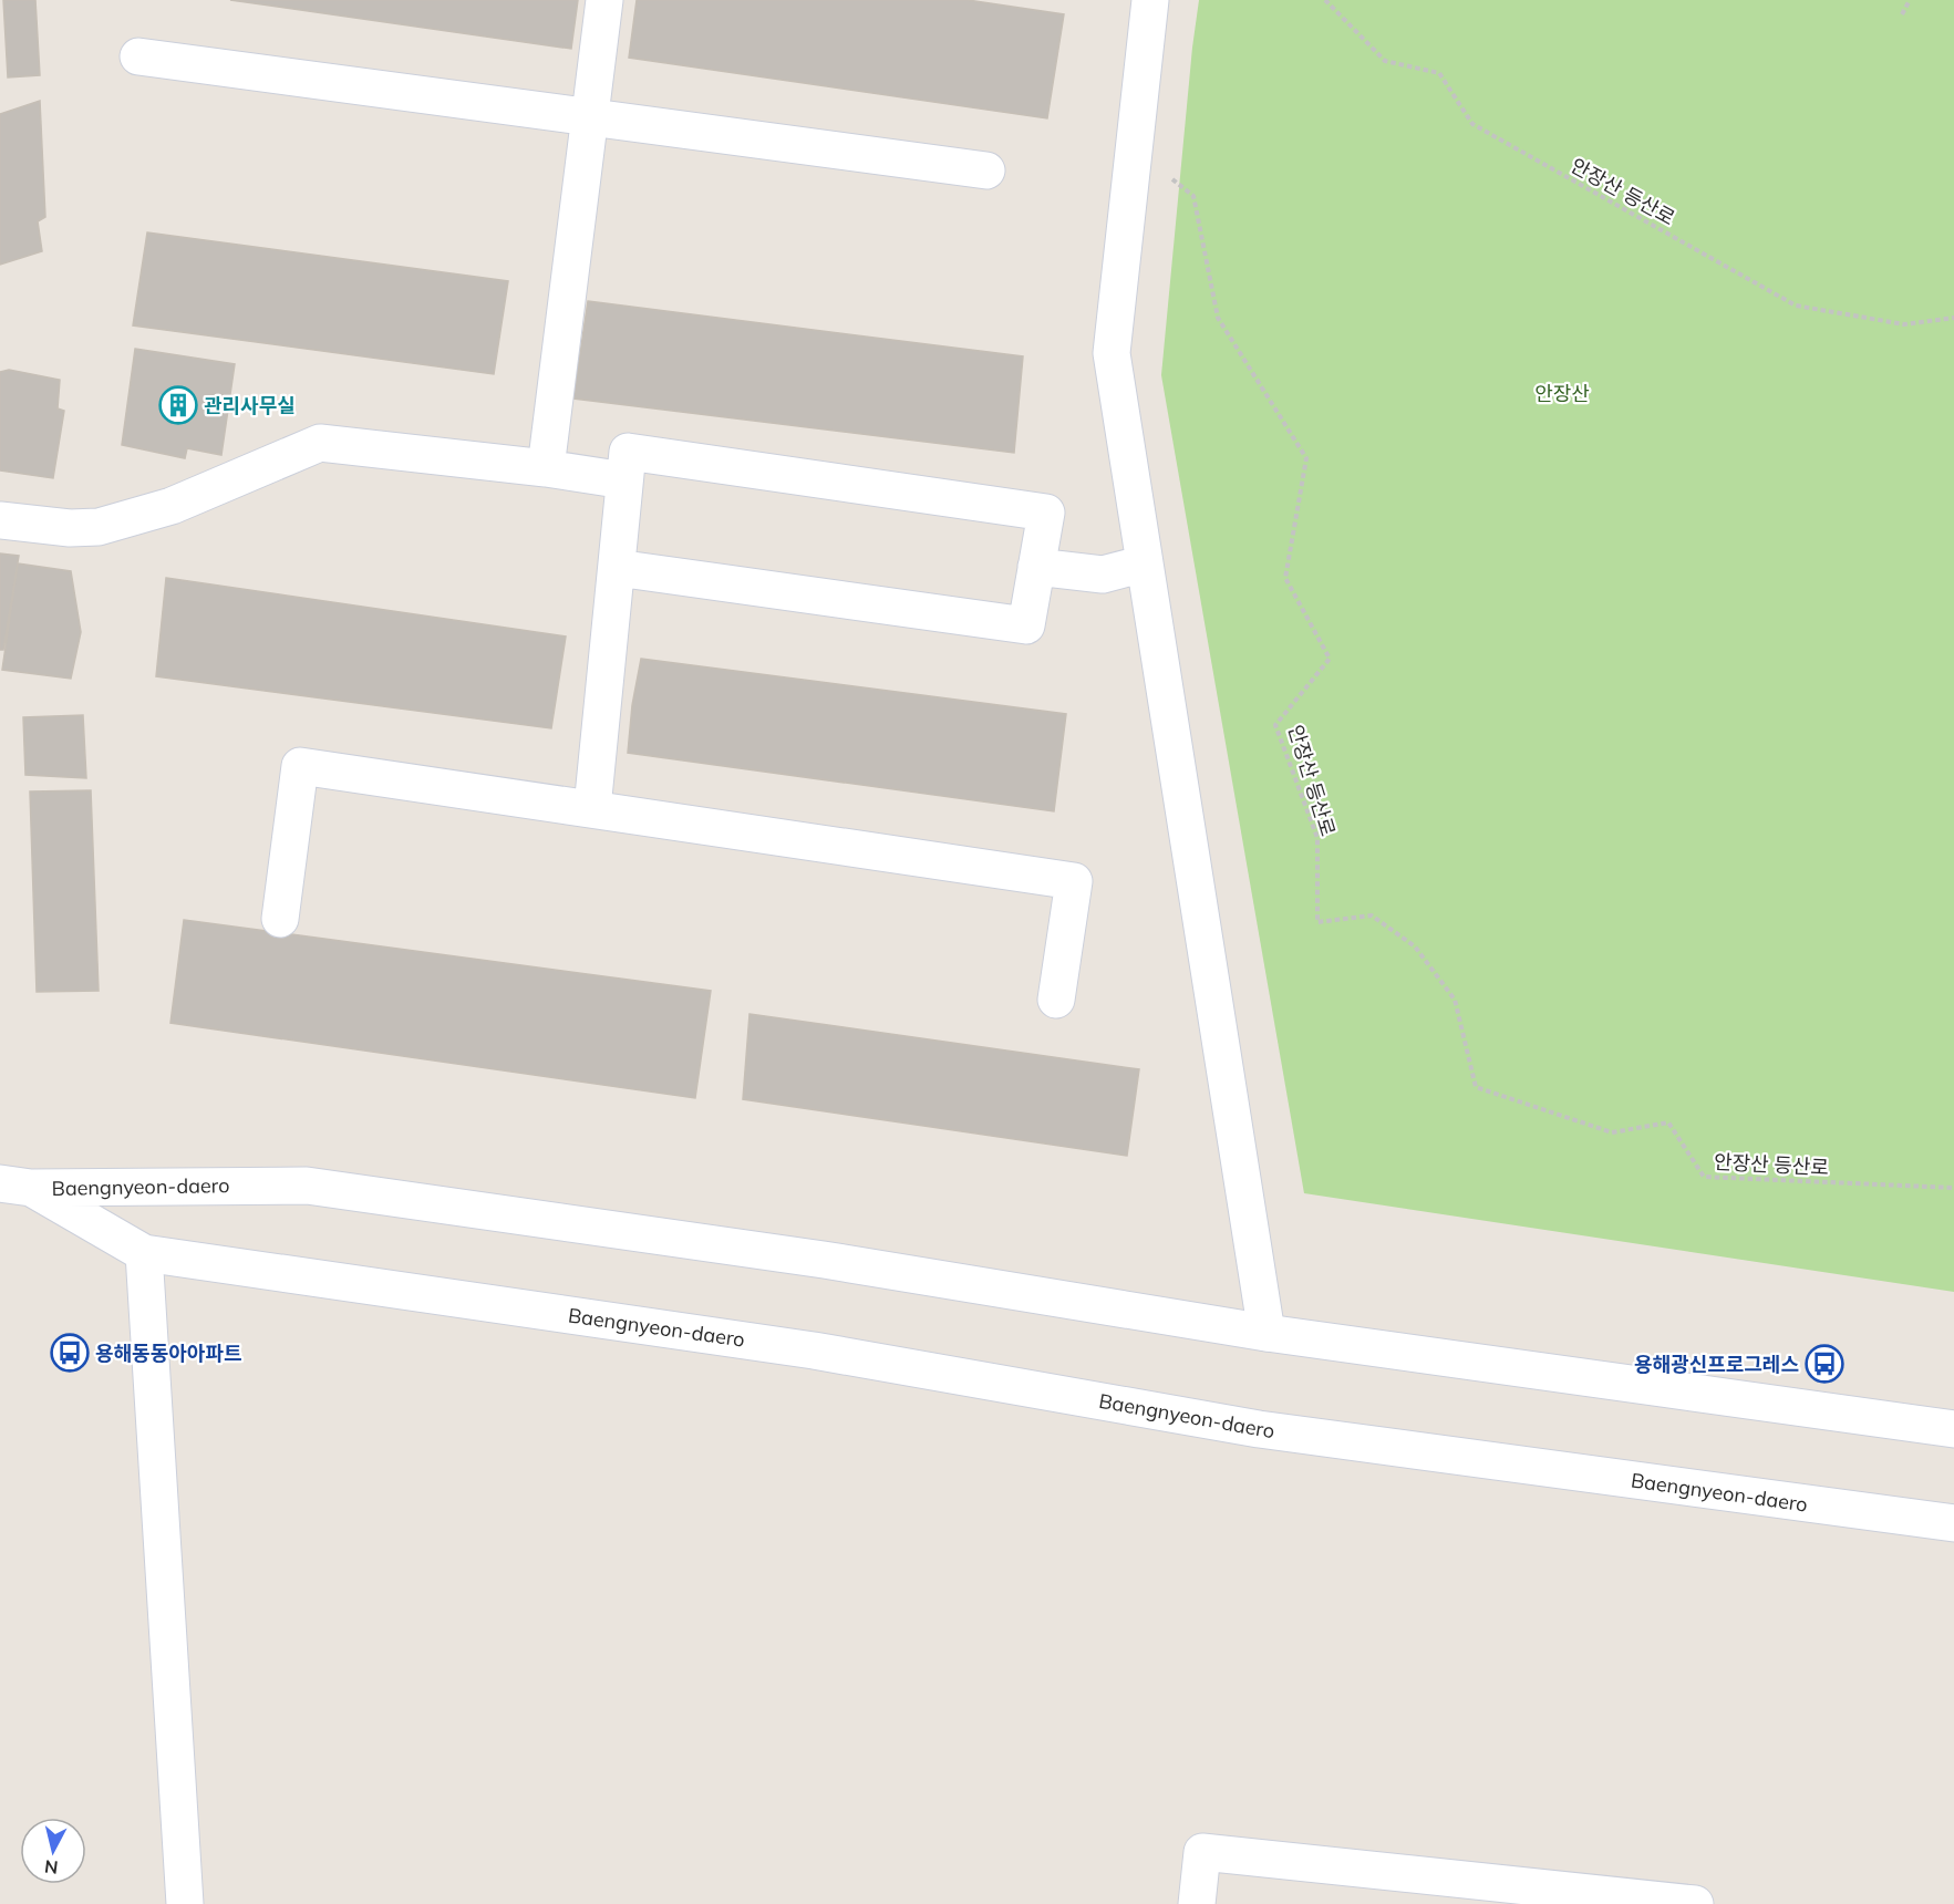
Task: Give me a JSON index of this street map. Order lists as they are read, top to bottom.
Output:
{
  "streets": {
    "street": ["Baengnyeon-daero"],
    "path": ["안장산 등산로"]
  },
  "parks": ["안장산"],
  "places": {
    "building": ["관리사무실"],
    "bus stop": ["용해동동아아파트", "용해광신프로그레스"]
  },
  "north": "bottom"
}
